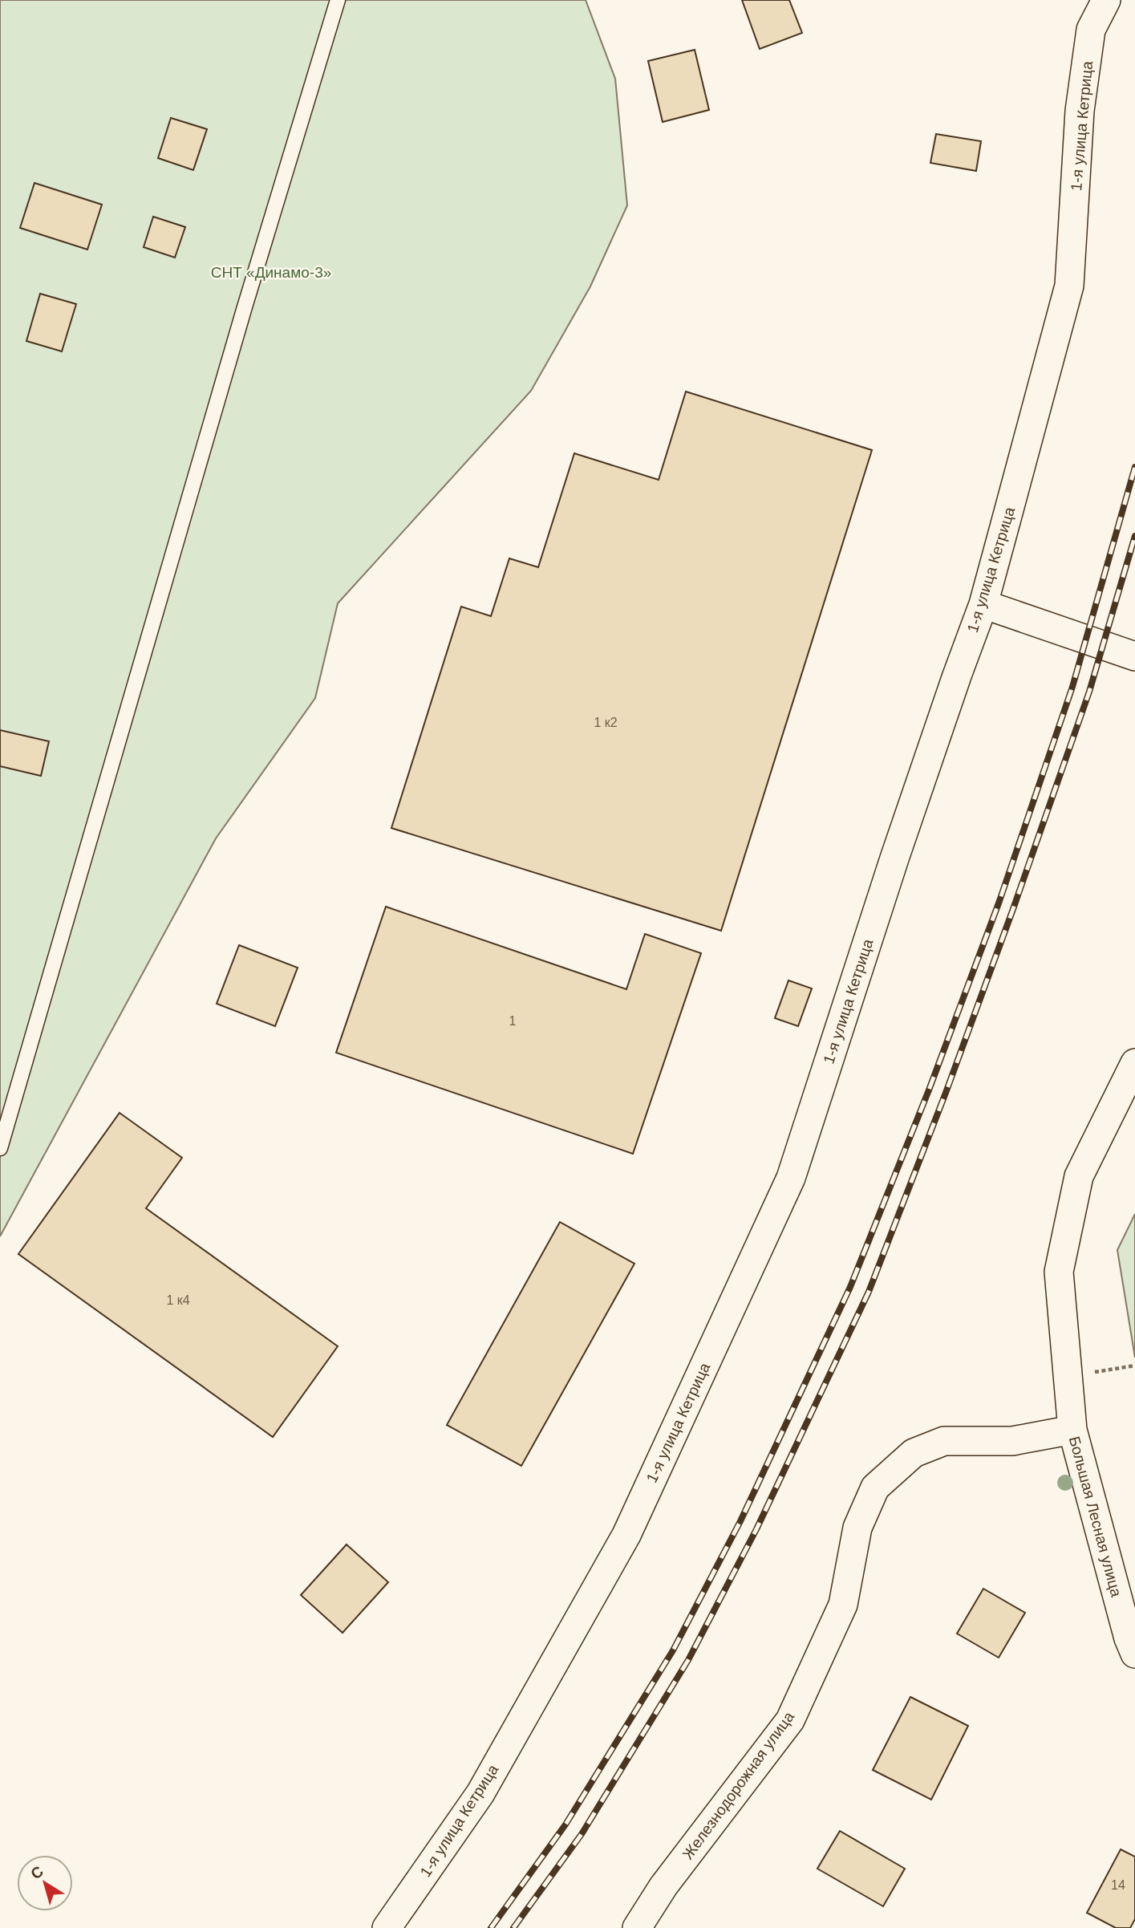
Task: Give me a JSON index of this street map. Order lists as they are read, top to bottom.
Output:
{
  "streets": {
    "street": ["1-я улица Кетрица", "Большая Лесная улица", "Железнодорожная улица"]
  },
  "crossings": [
    ["Большая Лесная улица", "Железнодорожная улица"]
  ],
  "parks": ["СНТ «Динамо-3»"],
  "house_numbers": [
    "1 к2",
    "1",
    "1 к4",
    "14"
  ],
  "north": "top left"
}
